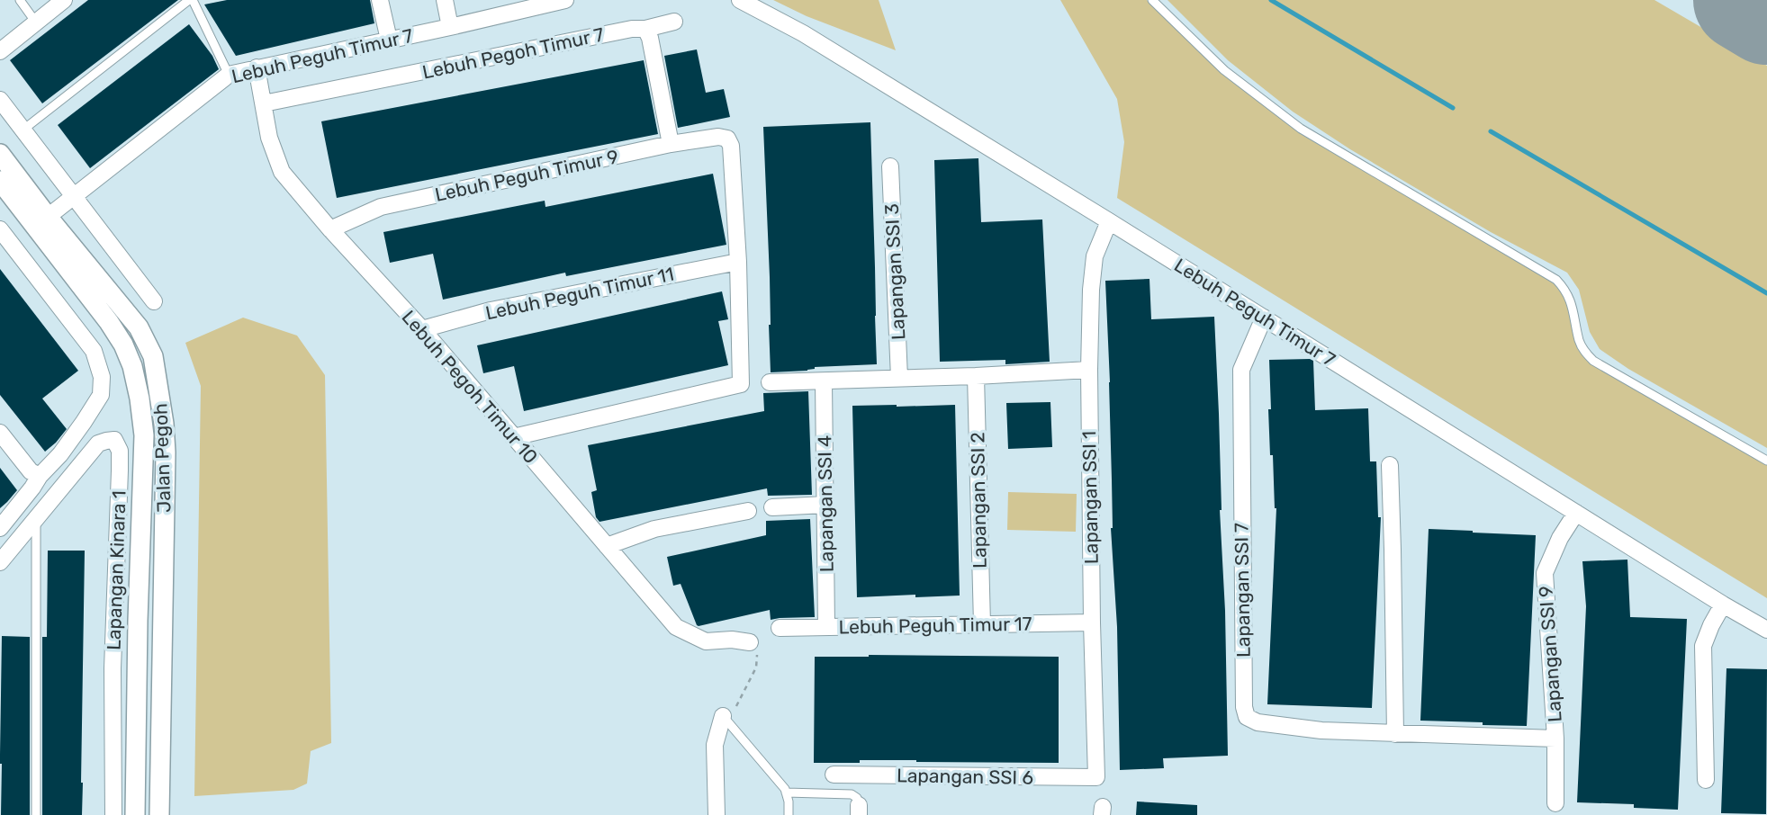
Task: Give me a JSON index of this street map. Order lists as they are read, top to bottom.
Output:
{
  "streets": {
    "street": [
      "Lebuh Pegoh Timur 7",
      "Lebuh Peguh Timur 7",
      "Lebuh Peguh Timur 9",
      "Lapangan SSI 3",
      "Lebuh Peguh Timur 11",
      "Lebuh Pegoh Timur 10",
      "Jalan Pegoh",
      "Lapangan SSI 1",
      "Lapangan SSI 2",
      "Lapangan SSI 4",
      "Lapangan Kinara 1",
      "Lapangan SSI 7",
      "Lebuh Peguh Timur 17",
      "Lapangan SSI 9",
      "Lapangan SSI 6"
    ]
  },
  "crossings": [
    ["Lebuh Pegoh Timur 7", "Lebuh Pegoh Timur 10"],
    ["Lebuh Peguh Timur 7", "Lebuh Pegoh Timur 10"],
    ["Lebuh Peguh Timur 7", "Jalan Pegoh"],
    ["Lebuh Peguh Timur 7", "Lapangan SSI 1"],
    ["Lebuh Peguh Timur 7", "Lapangan SSI 7"],
    ["Lebuh Peguh Timur 7", "Lapangan SSI 9"],
    ["Lebuh Peguh Timur 9", "Lebuh Peguh Timur 11"],
    ["Lebuh Peguh Timur 9", "Lebuh Pegoh Timur 10"],
    ["Lebuh Peguh Timur 11", "Lebuh Pegoh Timur 10"],
    ["Lapangan SSI 1", "Lebuh Peguh Timur 17"],
    ["Lapangan SSI 1", "Lapangan SSI 6"],
    ["Lapangan SSI 2", "Lebuh Peguh Timur 17"],
    ["Lapangan SSI 4", "Lebuh Peguh Timur 17"],
    ["Lapangan SSI 7", "Lapangan SSI 9"]
  ]
}
